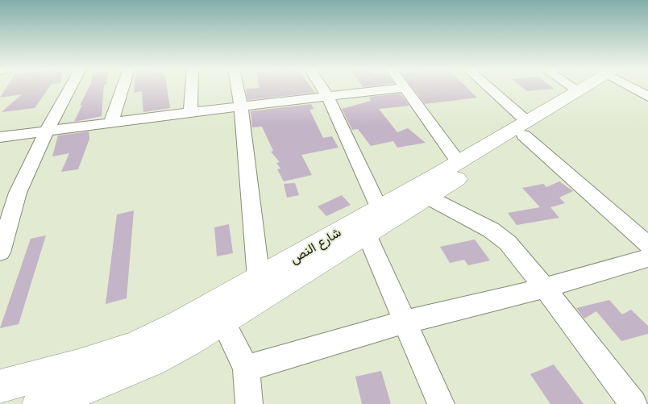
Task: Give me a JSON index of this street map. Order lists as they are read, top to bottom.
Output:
{
  "streets": {
    "main road": ["شارع النص"]
  }
}
